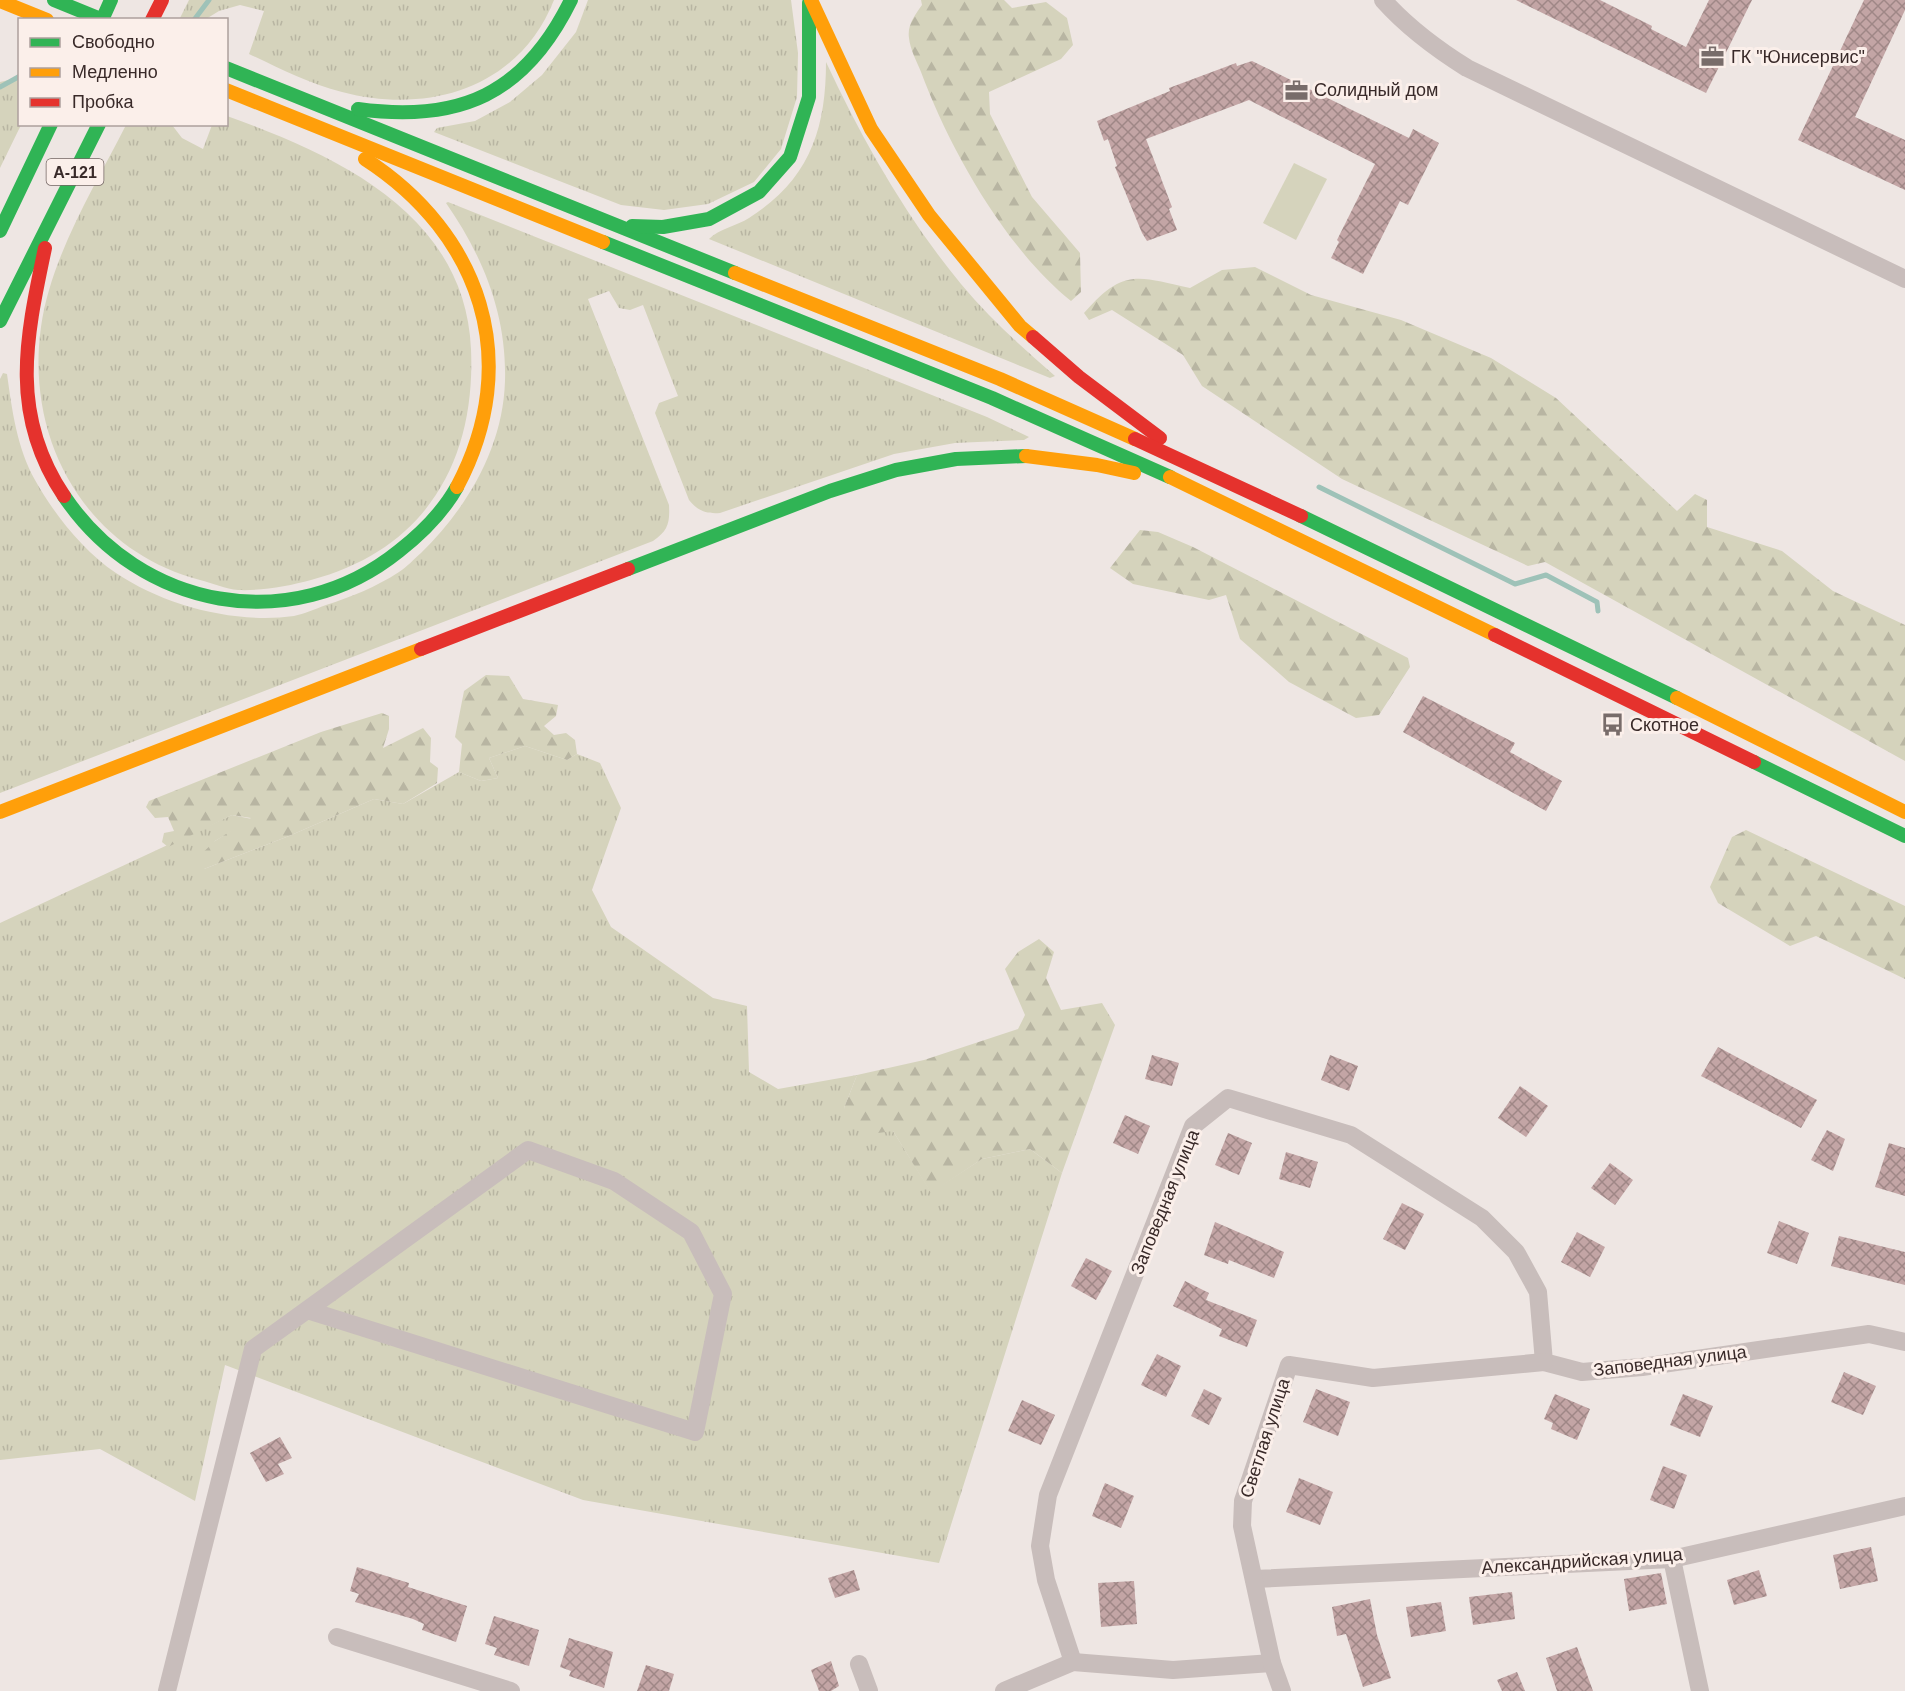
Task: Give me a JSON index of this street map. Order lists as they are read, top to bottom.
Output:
{
  "streets": {
    "main road": ["А-121"],
    "street": ["Заповедная улица", "Светлая улица", "Александрийская улица"]
  },
  "crossings": [
    ["Заповедная улица", "Светлая улица"],
    ["Светлая улица", "Александрийская улица"]
  ],
  "places": {
    "office": ["ГК \"Юнисервис\"", "Солидный дом"],
    "bus stop": ["Скотное"]
  },
  "legend": ["Свободно", "Медленно", "Пробка"]
}
